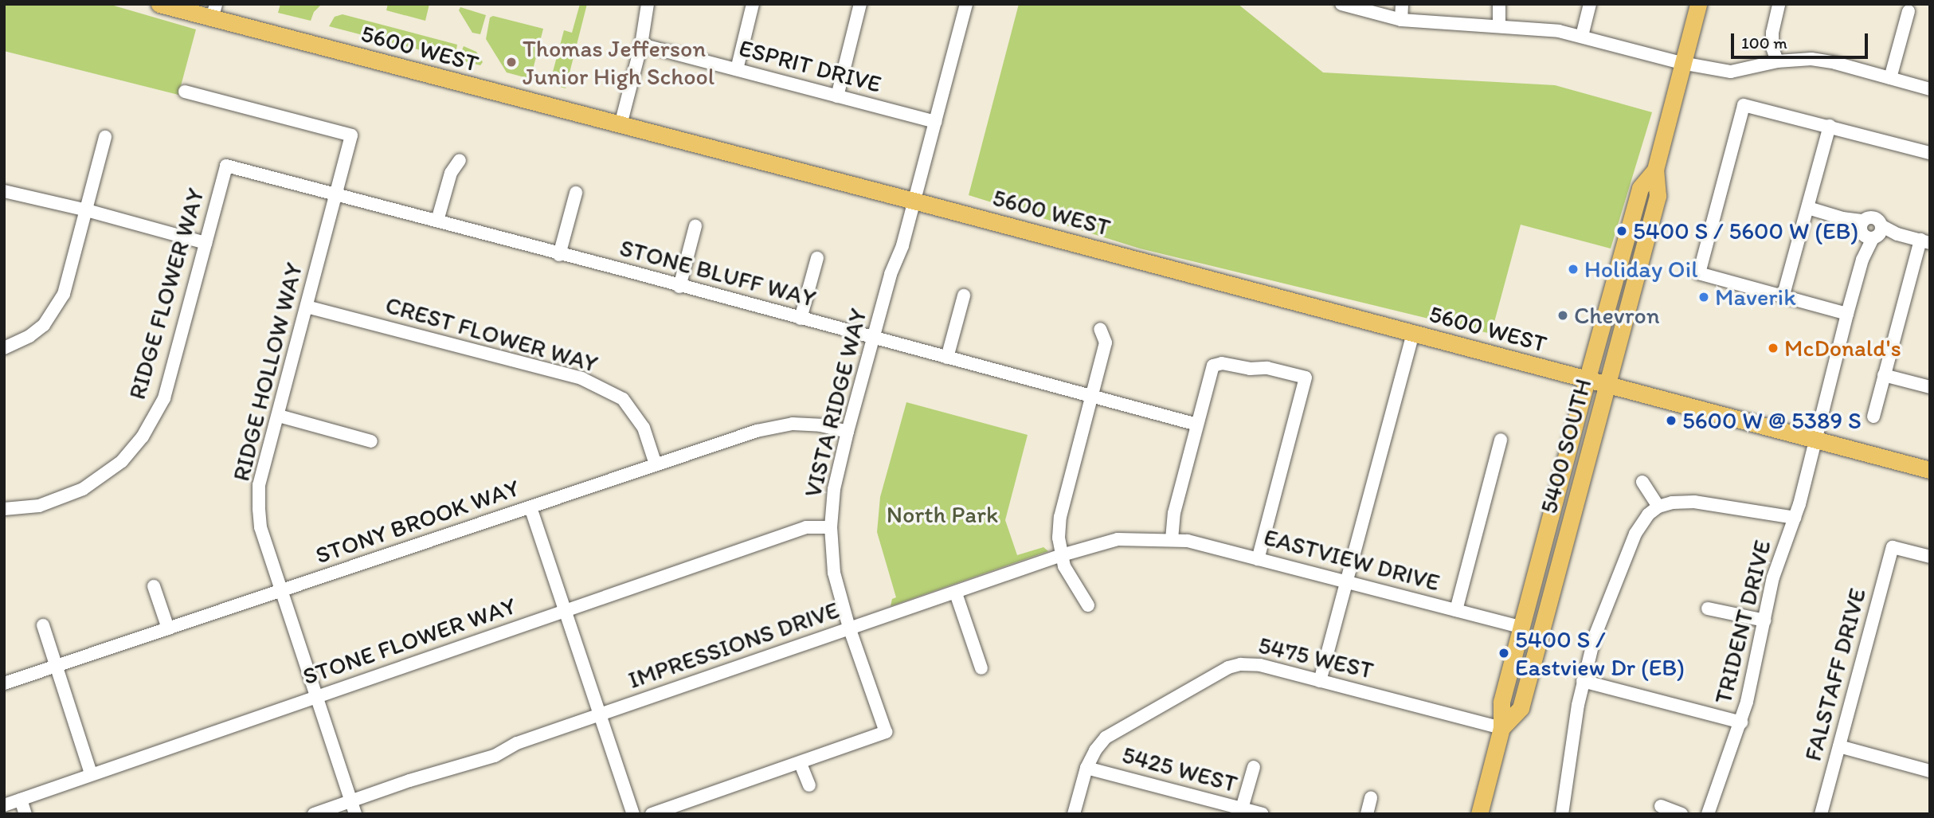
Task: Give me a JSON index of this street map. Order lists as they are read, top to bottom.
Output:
{
  "streets": {
    "main road": ["5600 WEST", "5400 SOUTH"],
    "street": [
      "ESPRIT DRIVE",
      "STONE BLUFF WAY",
      "RIDGE FLOWER WAY",
      "CREST FLOWER WAY",
      "RIDGE HOLLOW WAY",
      "VISTA RIDGE WAY",
      "STONY BROOK WAY",
      "EASTVIEW DRIVE",
      "TRIDENT DRIVE",
      "STONE FLOWER WAY",
      "IMPRESSIONS DRIVE",
      "5475 WEST",
      "FALSTAFF DRIVE",
      "5425 WEST"
    ]
  },
  "crossings": [
    ["5600 WEST", "VISTA RIDGE WAY"],
    ["5600 WEST", "5400 SOUTH"],
    ["5600 WEST", "TRIDENT DRIVE"],
    ["ESPRIT DRIVE", "VISTA RIDGE WAY"],
    ["STONE BLUFF WAY", "RIDGE FLOWER WAY"],
    ["STONE BLUFF WAY", "RIDGE HOLLOW WAY"],
    ["STONE BLUFF WAY", "VISTA RIDGE WAY"],
    ["CREST FLOWER WAY", "RIDGE HOLLOW WAY"],
    ["CREST FLOWER WAY", "STONY BROOK WAY"],
    ["RIDGE HOLLOW WAY", "STONY BROOK WAY"],
    ["RIDGE HOLLOW WAY", "STONE FLOWER WAY"],
    ["RIDGE HOLLOW WAY", "IMPRESSIONS DRIVE"],
    ["VISTA RIDGE WAY", "STONY BROOK WAY"],
    ["VISTA RIDGE WAY", "STONE FLOWER WAY"],
    ["VISTA RIDGE WAY", "IMPRESSIONS DRIVE"],
    ["5400 SOUTH", "EASTVIEW DRIVE"],
    ["5400 SOUTH", "5475 WEST"],
    ["EASTVIEW DRIVE", "IMPRESSIONS DRIVE"],
    ["5475 WEST", "5425 WEST"]
  ],
  "parks": ["North Park"],
  "places": [
    "Thomas Jefferson Junior High School",
    "5400 S / 5600 W (EB)",
    "Holiday Oil",
    "Maverik",
    "Chevron",
    "McDonald's",
    "5600 W @ 5389 S",
    "5400 S / Eastview Dr (EB)"
  ],
  "scale_bar": "100 m"
}
